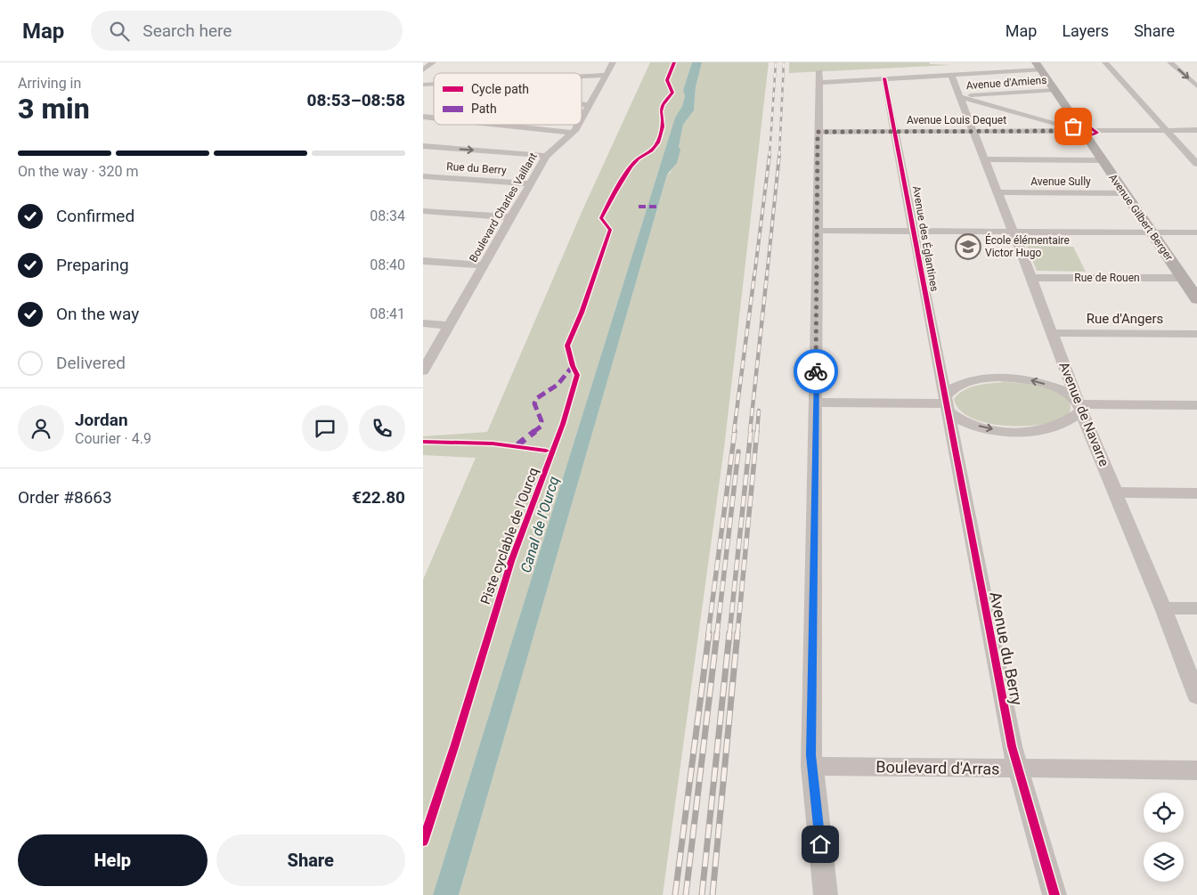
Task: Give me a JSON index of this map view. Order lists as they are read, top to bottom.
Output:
{
  "streets": {
    "street": [
      "Avenue d'Amiens",
      "Avenue Louis Dequet",
      "Rue du Berry",
      "Avenue Sully",
      "Boulevard Charles Vaillant",
      "Avenue Gilbert Berger",
      "Avenue des Églantines",
      "Rue de Rouen",
      "Rue d'Angers",
      "Avenue de Navarre",
      "Avenue du Berry",
      "Boulevard d'Arras"
    ],
    "cycle path": ["Piste cyclable de l'Ourcq"]
  },
  "crossings": [
    ["Avenue d'Amiens", "Avenue Gilbert Berger"],
    ["Avenue d'Amiens", "Avenue de Navarre"],
    ["Avenue Louis Dequet", "Avenue Gilbert Berger"],
    ["Avenue Louis Dequet", "Avenue des Églantines"],
    ["Avenue Louis Dequet", "Avenue de Navarre"],
    ["Rue du Berry", "Boulevard Charles Vaillant"],
    ["Avenue Sully", "Avenue Gilbert Berger"],
    ["Avenue Sully", "Avenue de Navarre"],
    ["Avenue Gilbert Berger", "Rue de Rouen"],
    ["Avenue des Églantines", "Avenue du Berry"],
    ["Rue de Rouen", "Avenue de Navarre"],
    ["Rue d'Angers", "Avenue de Navarre"],
    ["Avenue du Berry", "Boulevard d'Arras"]
  ],
  "water": ["Canal de l'Ourcq"],
  "places": {
    "school or university": ["École élémentaire Victor Hugo"]
  },
  "legend": ["Cycle path", "Path"],
  "page": {
    "header": "Map",
    "search": "Search here",
    "nav": ["Map", "Layers", "Share"],
    "heading": ["3 min", "Arriving in", "08:53–08:58"],
    "panel": [
      "Jordan",
      "Courier · 4.9",
      "Order #8663",
      "€22.80"
    ],
    "bar": "On the way · 320 m",
    "list": [
      ["Confirmed", "08:34"],
      ["Preparing", "08:40"],
      ["On the way", "08:41"],
      "Delivered"
    ],
    "buttons": ["Help", "Share"]
  }
}
